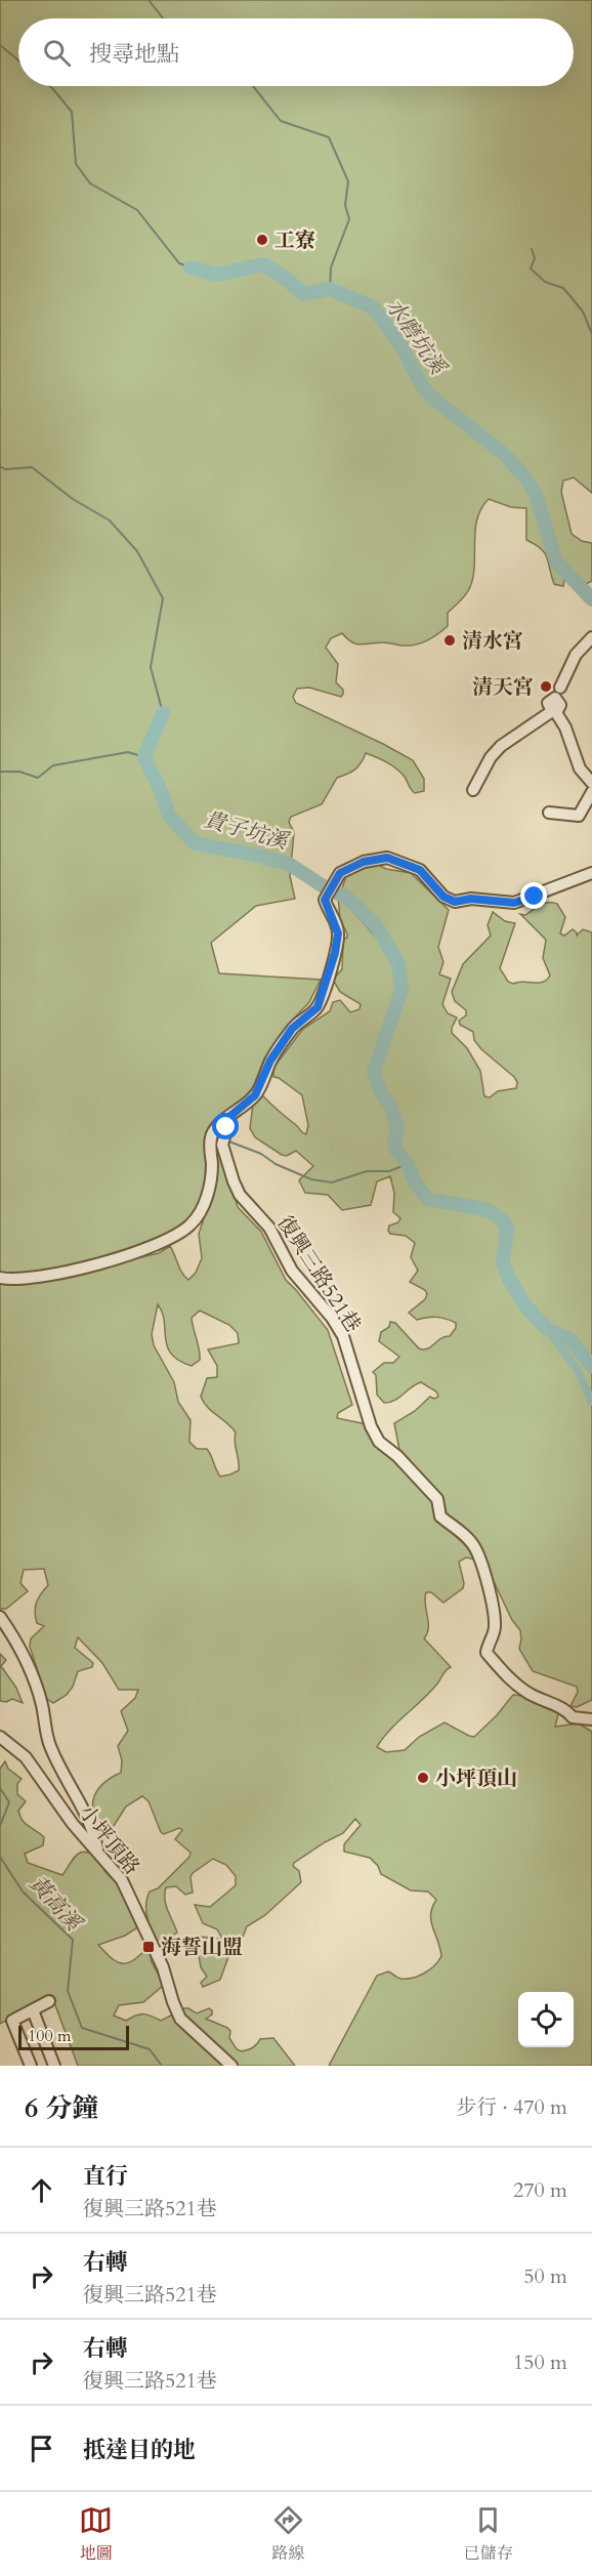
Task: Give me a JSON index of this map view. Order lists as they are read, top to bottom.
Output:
{
  "streets": {
    "street": ["復興三路521巷", "小坪頂路"]
  },
  "water": ["水磨坑溪", "貴子坑溪", "黃高溪"],
  "places": {
    "other": [
      "工寮",
      "清水宮",
      "清天宮",
      "小坪頂山"
    ],
    "transit": ["海誓山盟"]
  },
  "scale_bar": "100 m",
  "page": {
    "search": "搜尋地點",
    "scale": "100 m",
    "heading": ["6 分鐘", "步行 · 470 m"],
    "list": [
      ["直行", "復興三路521巷", "270 m"],
      ["右轉", "復興三路521巷", "50 m"],
      ["右轉", "復興三路521巷", "150 m"],
      "抵達目的地"
    ],
    "nav": ["地圖", "路線", "已儲存"]
  }
}
